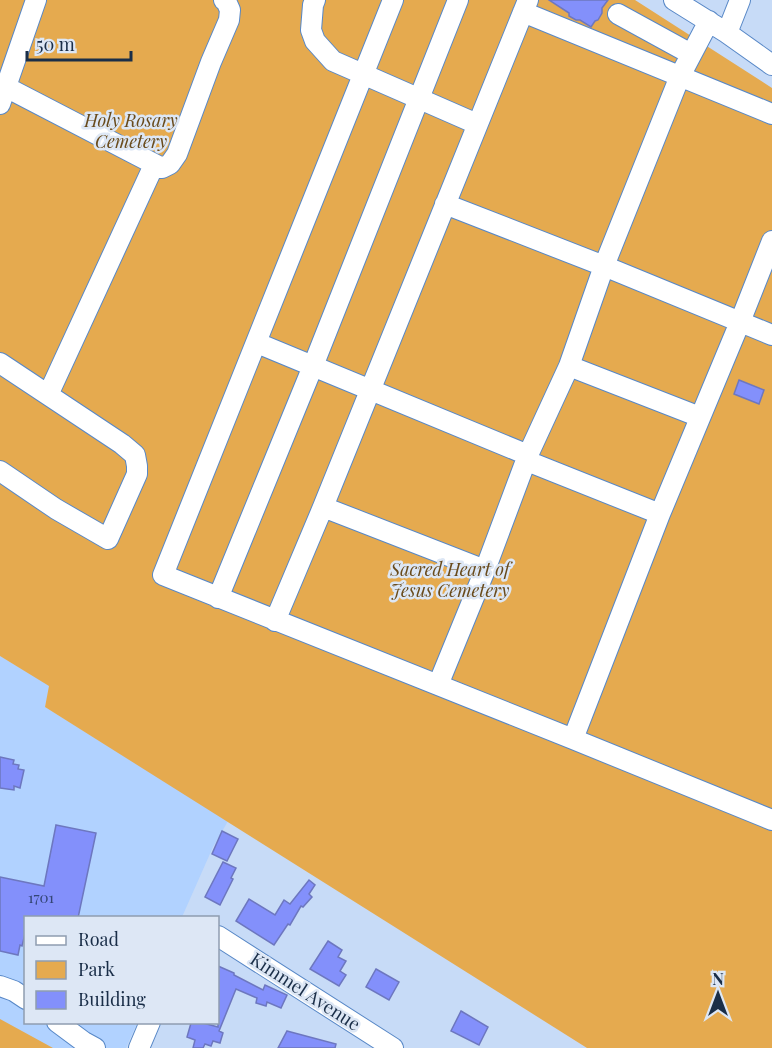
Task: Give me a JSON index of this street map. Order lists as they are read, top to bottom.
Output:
{
  "streets": {
    "street": ["Kimmel Avenue"]
  },
  "parks": ["Holy Rosary Cemetery", "Sacred Heart of Jesus Cemetery"],
  "house_numbers": ["1701"],
  "legend": ["Road", "Park", "Building"],
  "scale_bar": "50 m",
  "north": "top"
}
